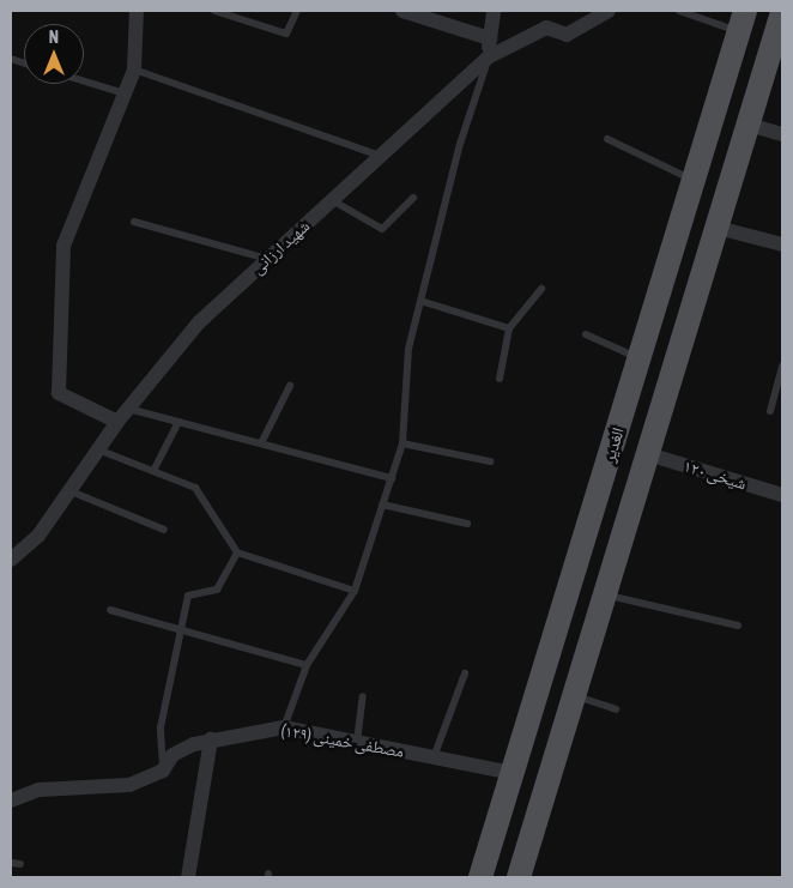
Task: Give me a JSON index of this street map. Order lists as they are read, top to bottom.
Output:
{
  "streets": {
    "main road": ["الغدیر"],
    "street": ["شهید ارزانی", "شیخی ۱۲۰", "مصطفی خمینی (۱۲۹)"]
  },
  "crossings": [
    ["الغدیر", "مصطفی خمینی (۱۲۹)"]
  ],
  "north": "top"
}
